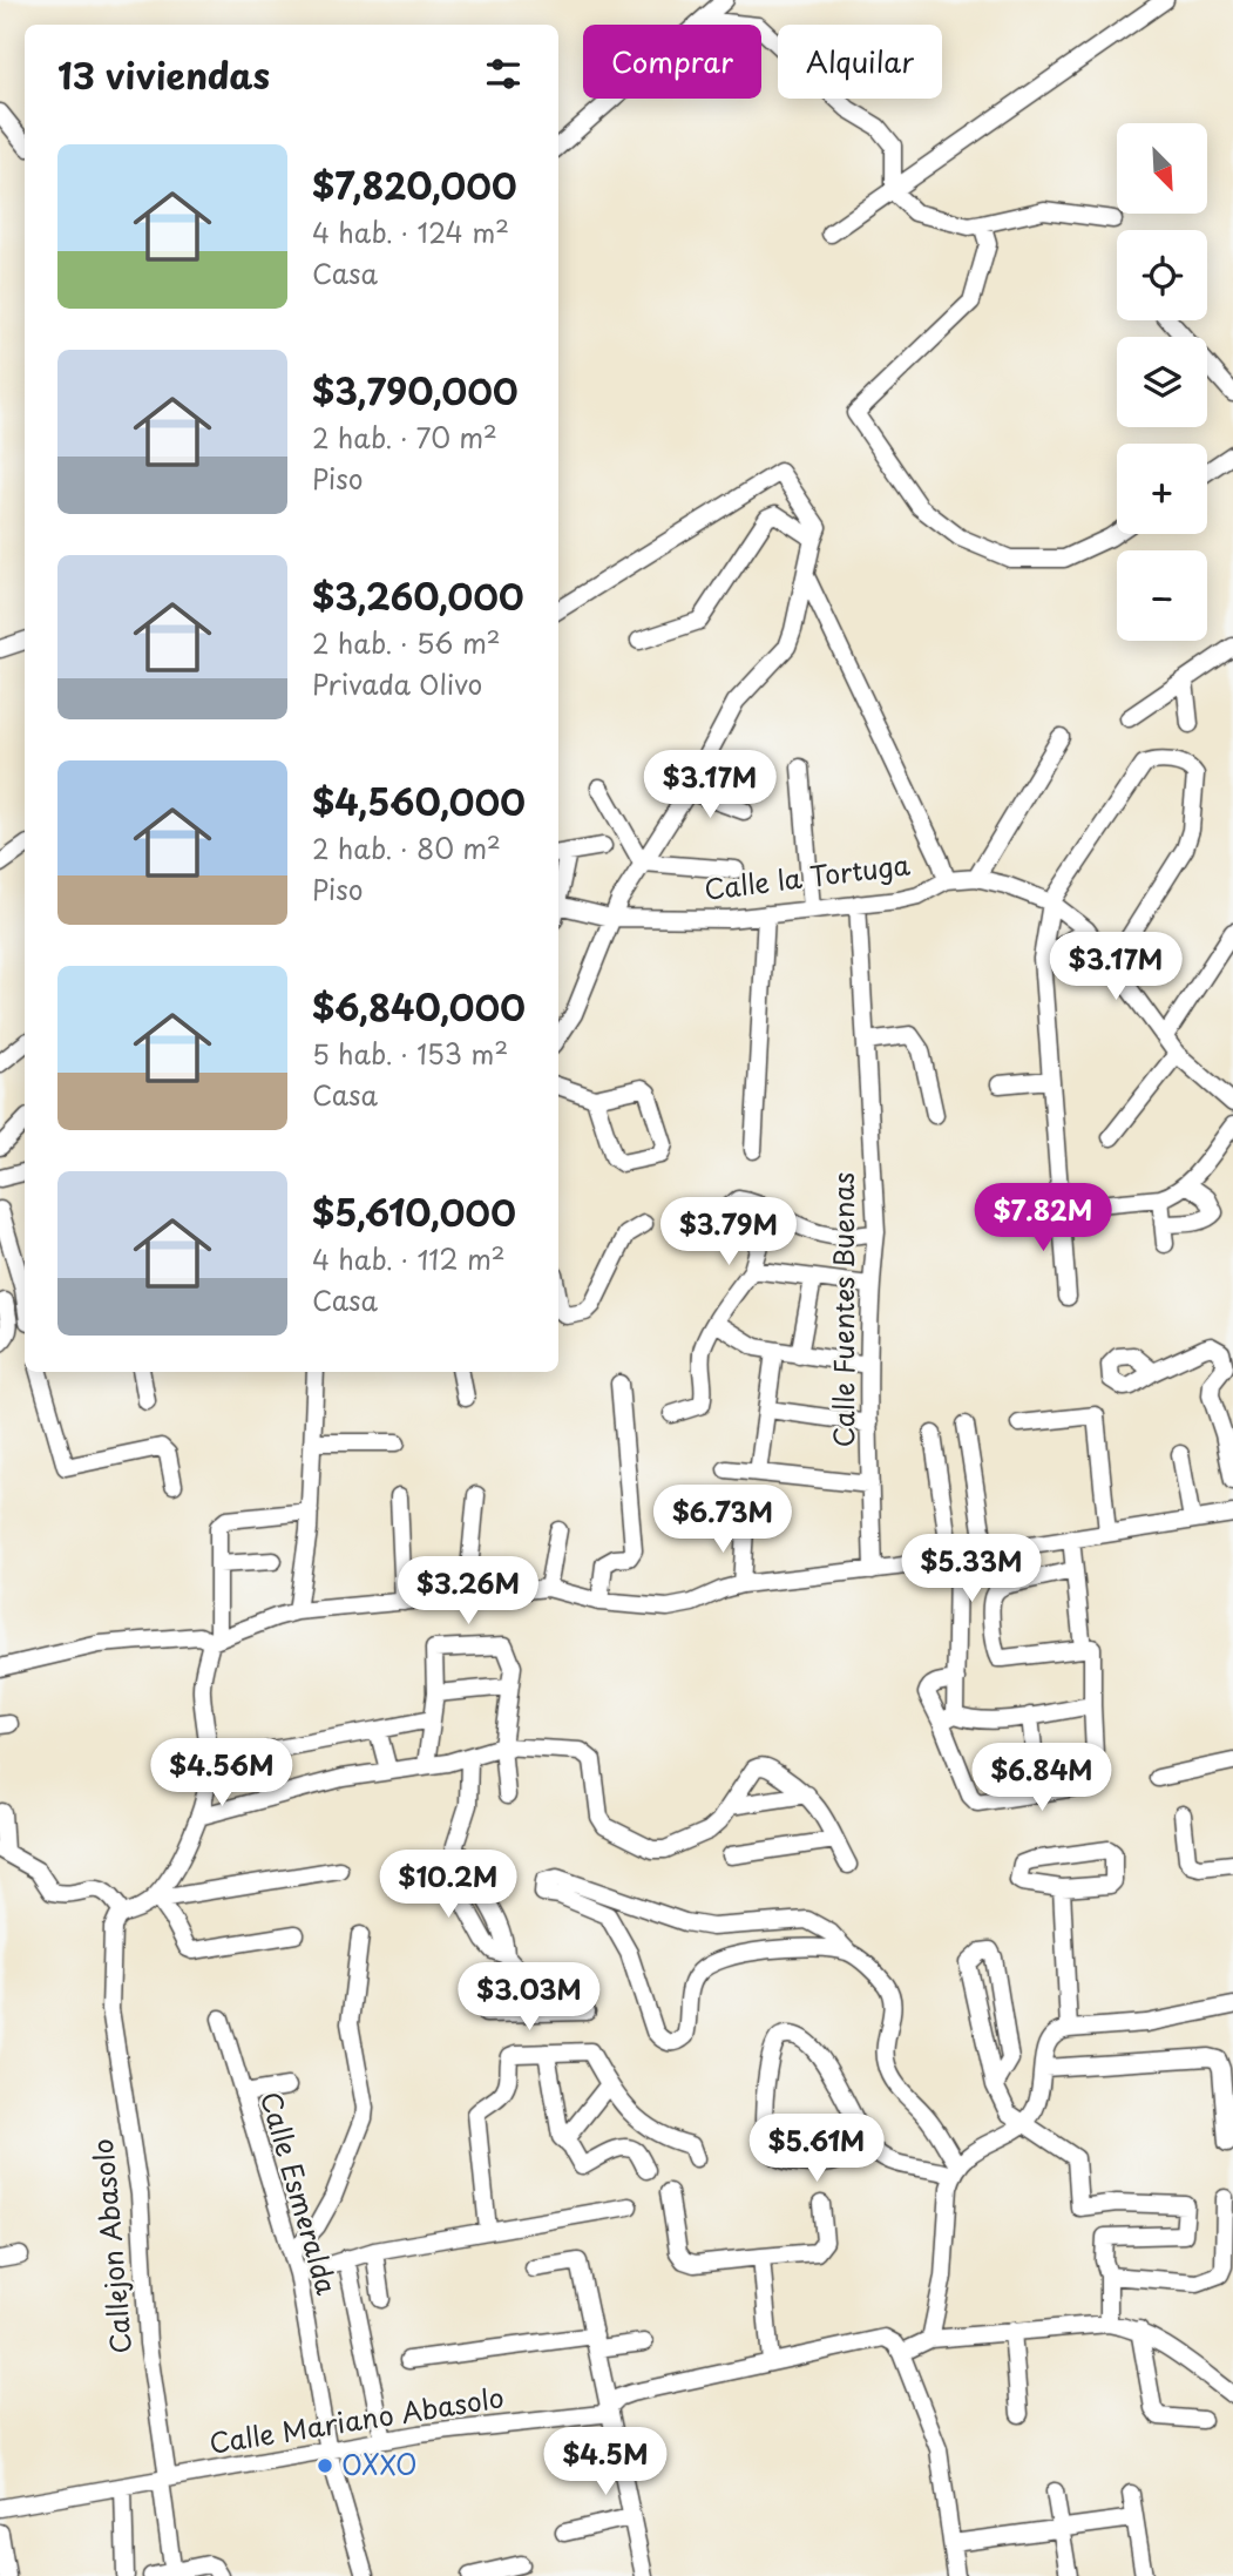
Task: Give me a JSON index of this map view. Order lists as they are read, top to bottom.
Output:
{
  "streets": {
    "street": [
      "Calle la Tortuga",
      "Calle Fuentes Buenas",
      "Calle Esmeralda",
      "Callejon Abasolo",
      "Calle Mariano Abasolo"
    ]
  },
  "crossings": [
    ["Calle la Tortuga", "Calle Fuentes Buenas"],
    ["Calle Esmeralda", "Calle Mariano Abasolo"],
    ["Callejon Abasolo", "Calle Mariano Abasolo"]
  ],
  "places": ["OXXO"],
  "north": "bottom right",
  "page": {
    "chip": ["Comprar", "Alquilar"],
    "heading": "13 viviendas",
    "map_buttons": ["+", "−"],
    "list": [
      {
        "name": "$7,820,000",
        "note": "4 hab. · 124 m² · Casa"
      },
      {
        "name": "$3,790,000",
        "note": "2 hab. · 70 m² · Piso"
      },
      {
        "name": "$3,260,000",
        "note": "2 hab. · 56 m² · Privada Olivo"
      },
      {
        "name": "$4,560,000",
        "note": "2 hab. · 80 m² · Piso"
      },
      {
        "name": "$6,840,000",
        "note": "5 hab. · 153 m² · Casa"
      },
      {
        "name": "$5,610,000",
        "note": "4 hab. · 112 m² · Casa"
      }
    ],
    "price": [
      "$3.17M",
      "$3.17M",
      "$7.82M",
      "$3.79M",
      "$6.73M",
      "$5.33M",
      "$3.26M",
      "$4.56M",
      "$6.84M",
      "$10.2M",
      "$3.03M",
      "$5.61M",
      "$4.5M"
    ]
  }
}
